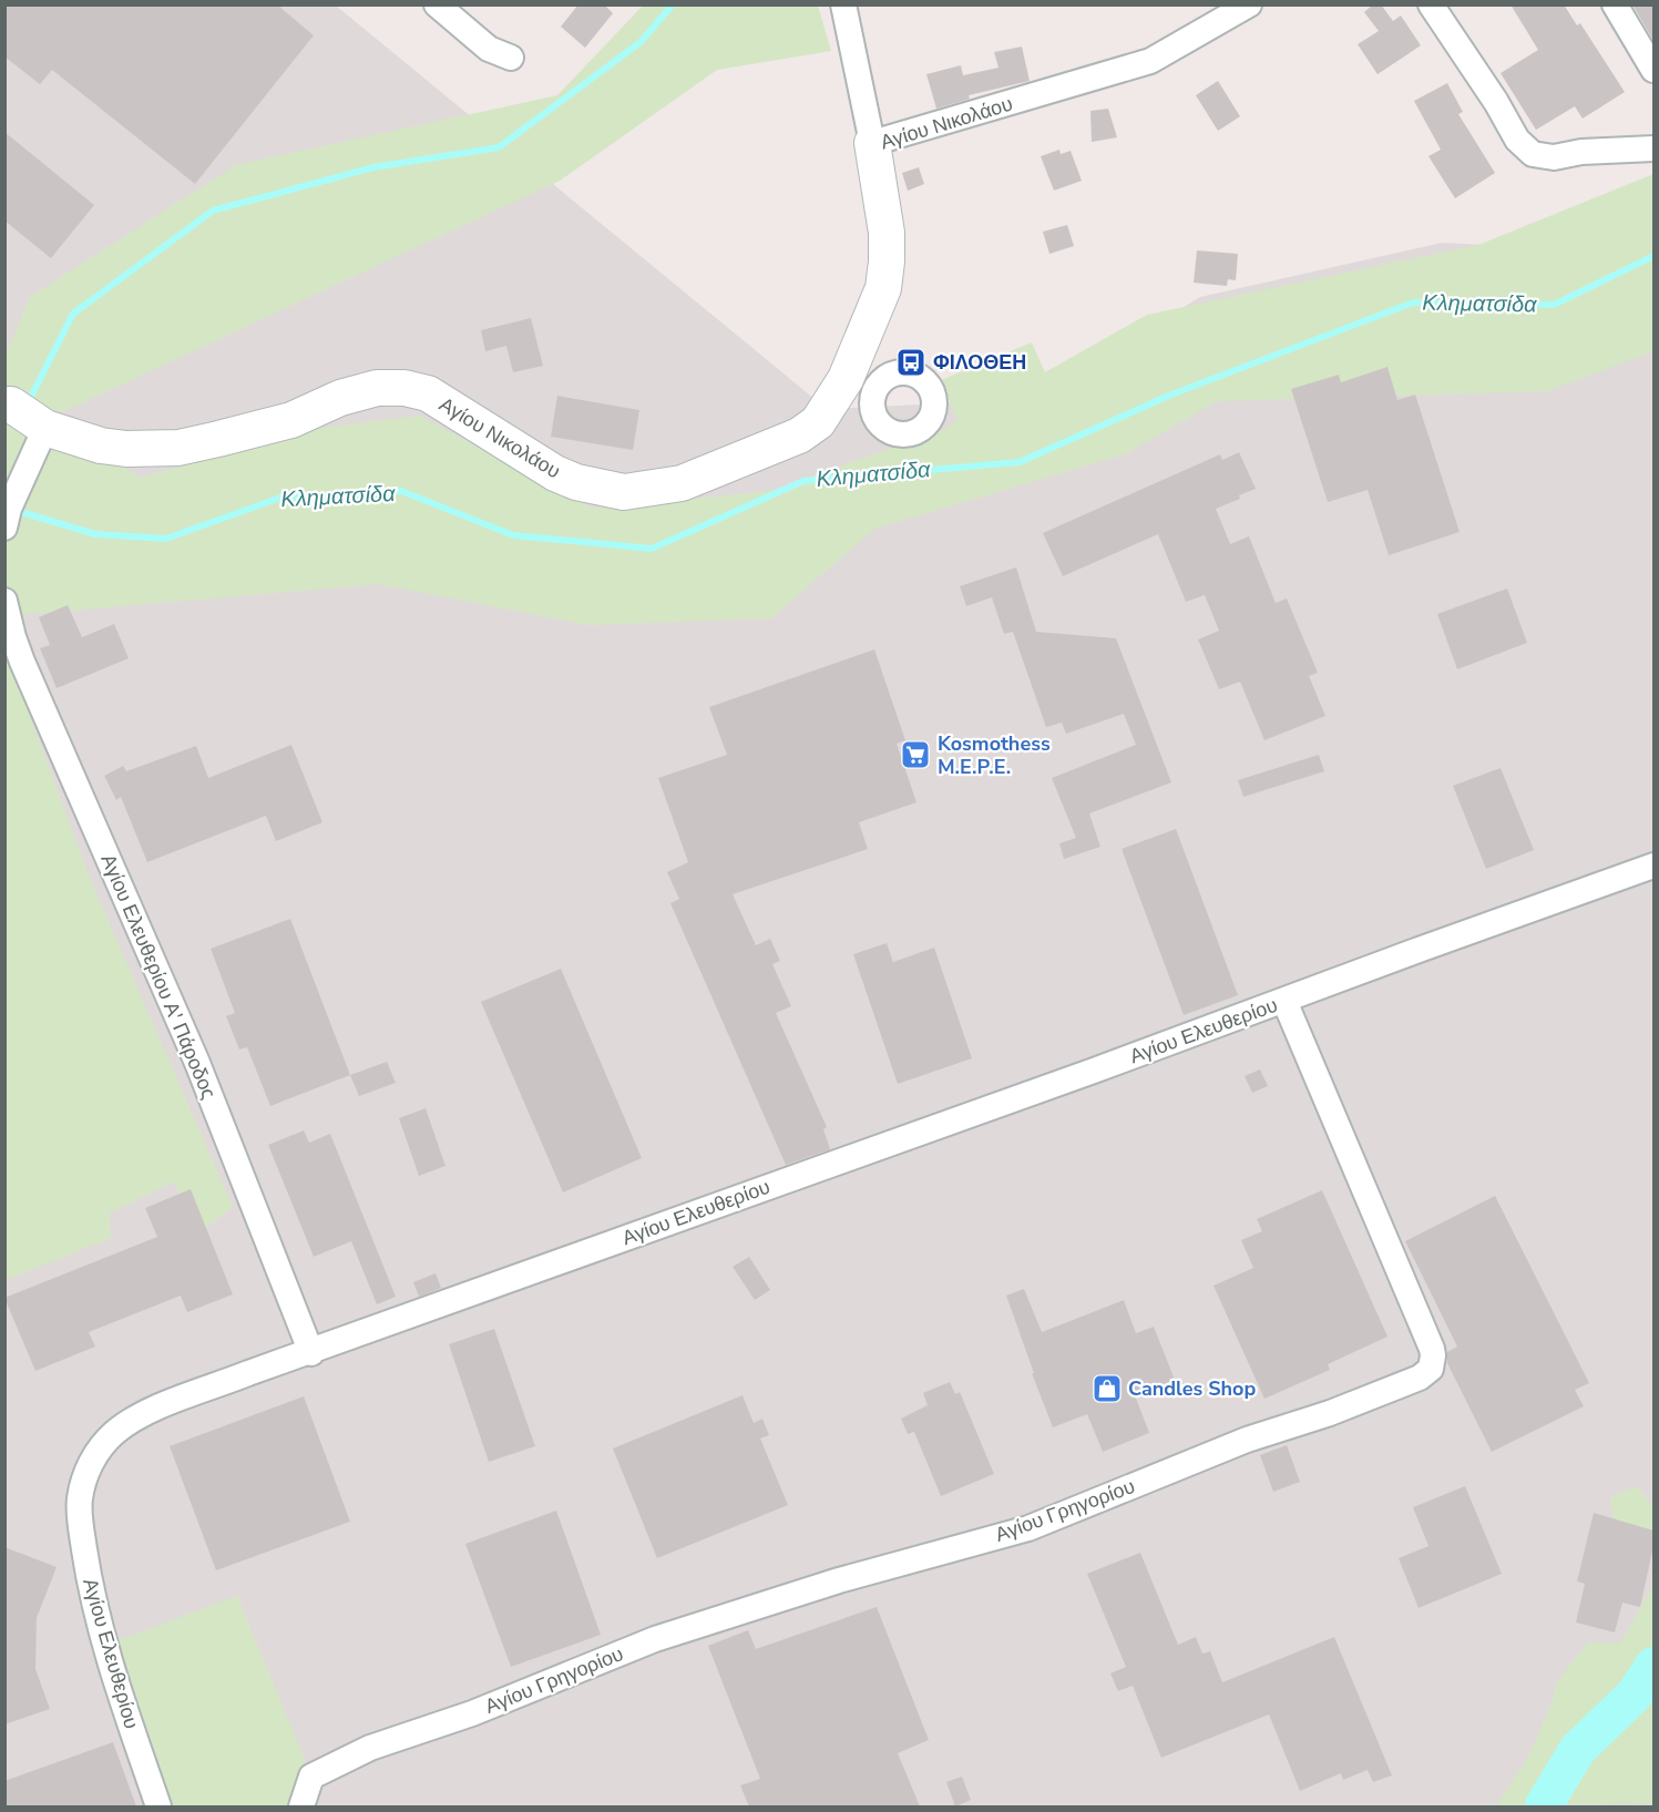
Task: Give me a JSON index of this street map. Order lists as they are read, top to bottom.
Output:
{
  "streets": {
    "street": [
      "Αγίου Νικολάου",
      "Αγίου Ελευθερίου Α' Πάροδος",
      "Αγίου Ελευθερίου",
      "Αγίου Γρηγορίου"
    ]
  },
  "crossings": [
    ["Αγίου Ελευθερίου Α' Πάροδος", "Αγίου Ελευθερίου"],
    ["Αγίου Ελευθερίου", "Αγίου Γρηγορίου"]
  ],
  "water": ["Κληματσίδα"],
  "places": {
    "bus stop": ["ΦΙΛΟΘΕΗ"],
    "supermarket": ["Kosmothess M.E.P.E."],
    "shop": ["Candles Shop"]
  }
}
